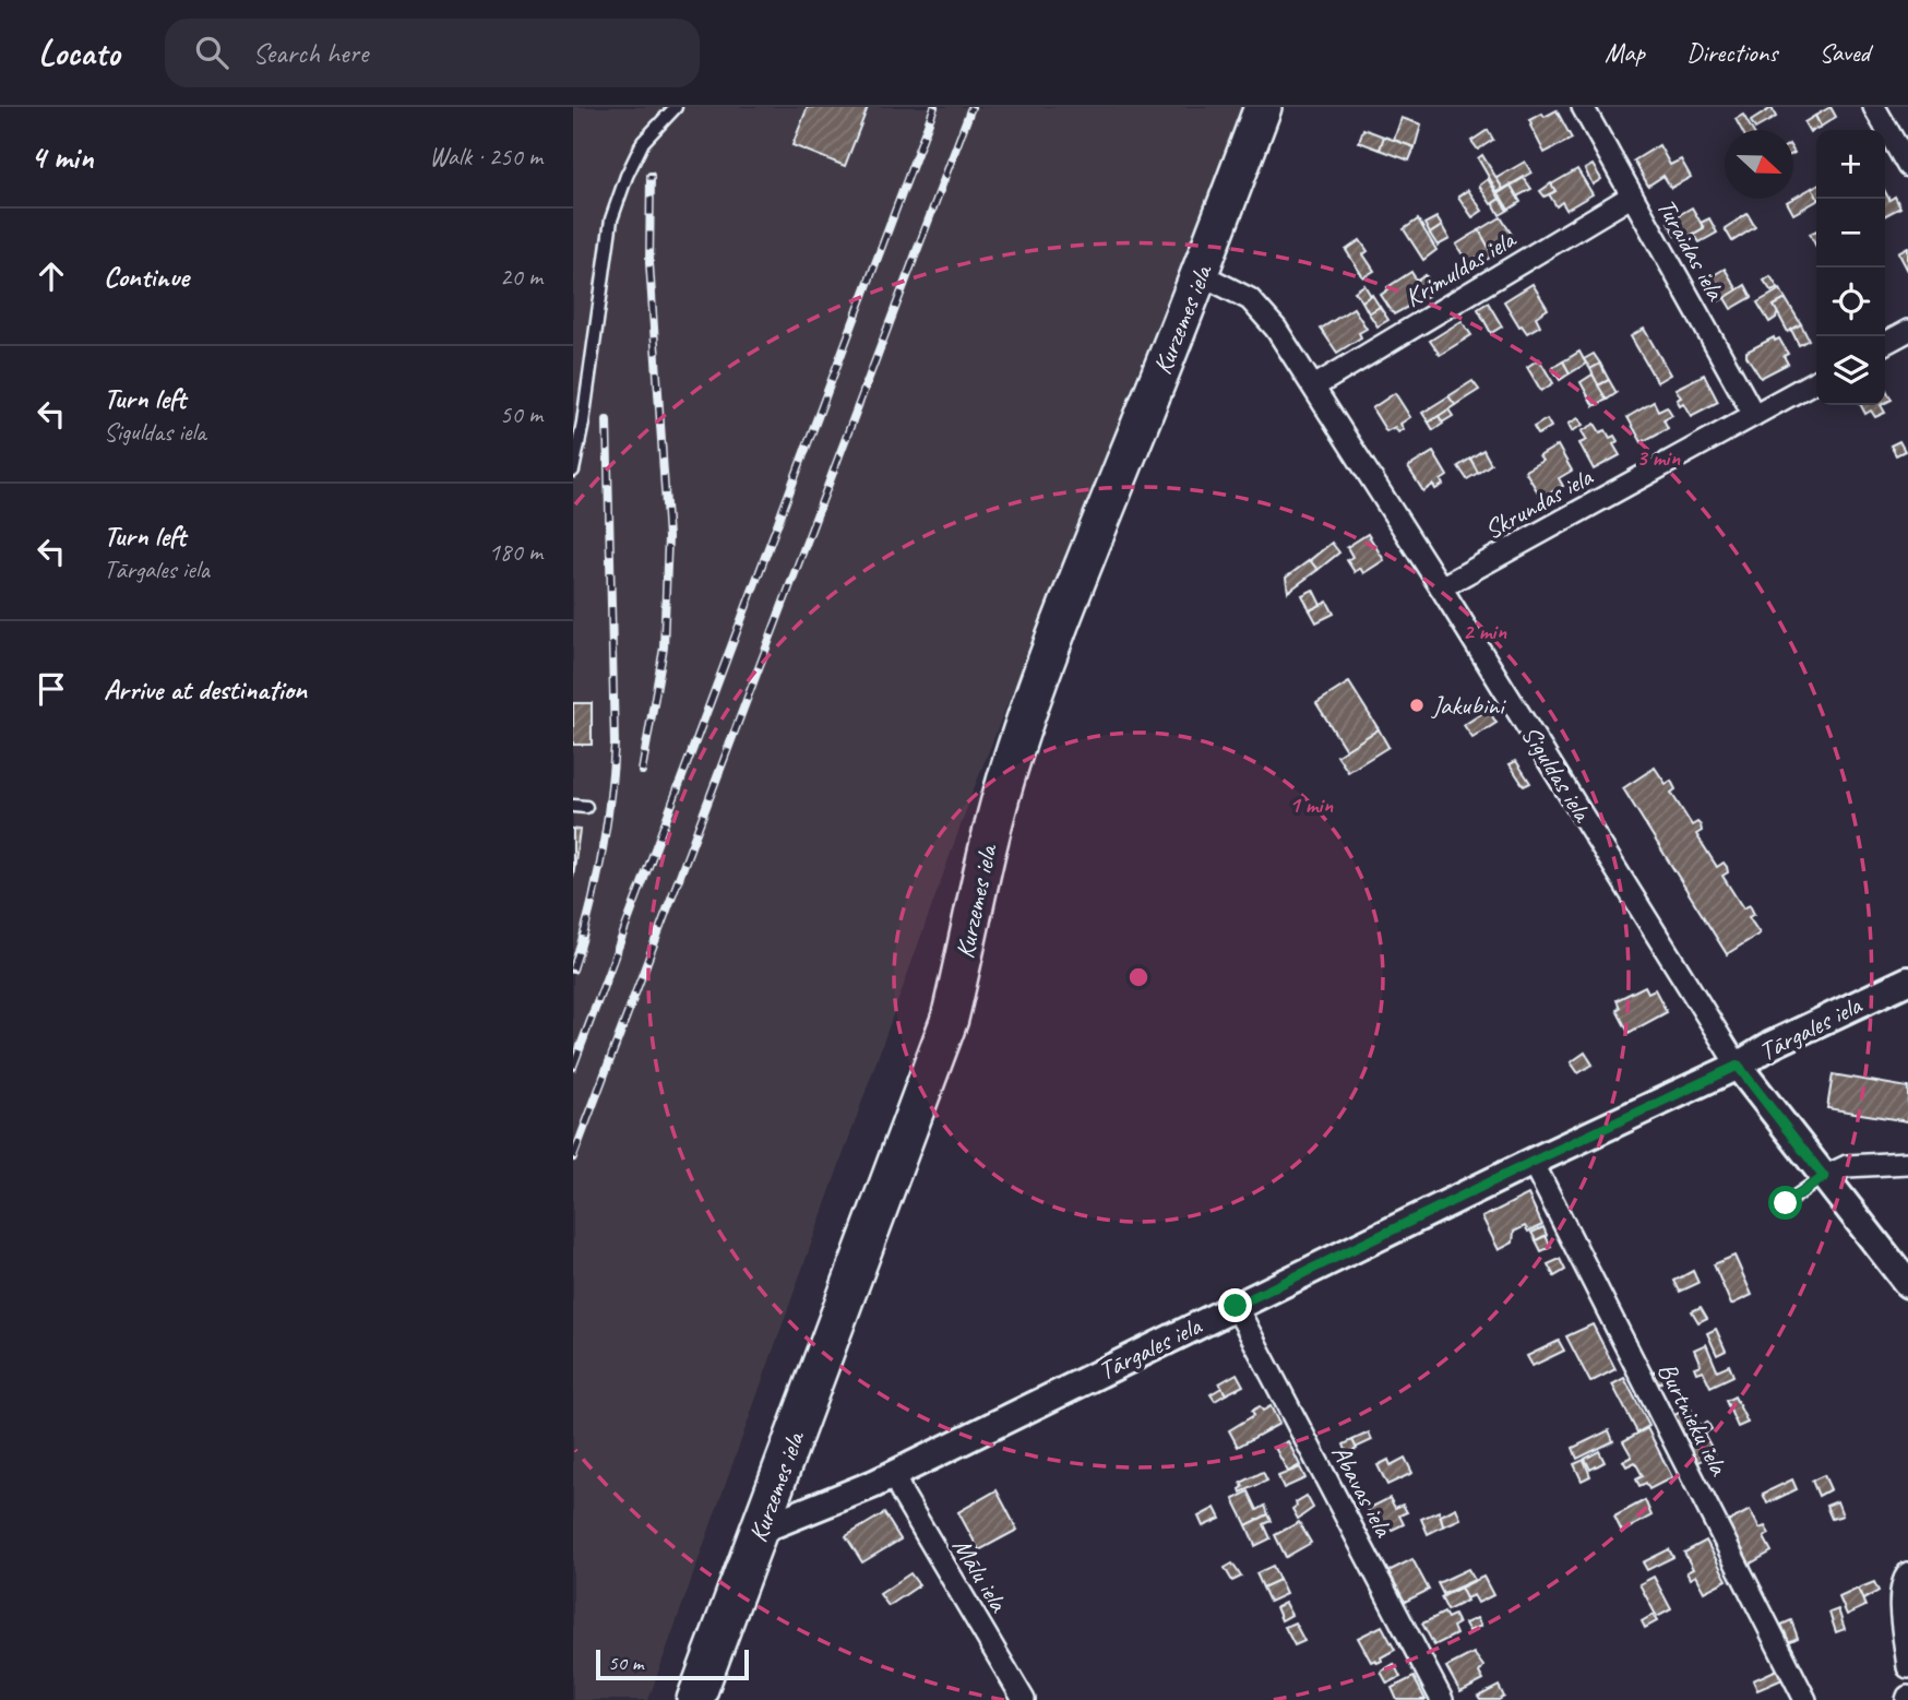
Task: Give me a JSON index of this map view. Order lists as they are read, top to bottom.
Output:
{
  "streets": {
    "highway": ["Kurzemes iela"],
    "street": [
      "Turaidas iela",
      "Krimuldas iela",
      "Skrundas iela",
      "Siguldas iela",
      "Tārgales iela",
      "Burtnieku iela",
      "Abavas iela",
      "Mālu iela"
    ]
  },
  "crossings": [
    ["Turaidas iela", "Krimuldas iela"],
    ["Turaidas iela", "Skrundas iela"],
    ["Krimuldas iela", "Siguldas iela"],
    ["Kurzemes iela", "Siguldas iela"],
    ["Kurzemes iela", "Tārgales iela"],
    ["Skrundas iela", "Siguldas iela"],
    ["Siguldas iela", "Tārgales iela"],
    ["Tārgales iela", "Burtnieku iela"],
    ["Tārgales iela", "Abavas iela"],
    ["Tārgales iela", "Mālu iela"]
  ],
  "places": ["Jakubini"],
  "scale_bar": "50 m",
  "north": "right",
  "page": {
    "header": "Locato",
    "search": "Search here",
    "nav": ["Map", "Directions", "Saved"],
    "heading": ["4 min", "Walk · 250 m"],
    "map_buttons": ["+", "−"],
    "list": [
      ["Continue", "20 m"],
      ["Turn left", "Siguldas iela", "50 m"],
      ["Turn left", "Tārgales iela", "180 m"],
      "Arrive at destination"
    ],
    "scale": "50 m"
  },
  "rings": ["3 min", "2 min", "1 min"]
}
